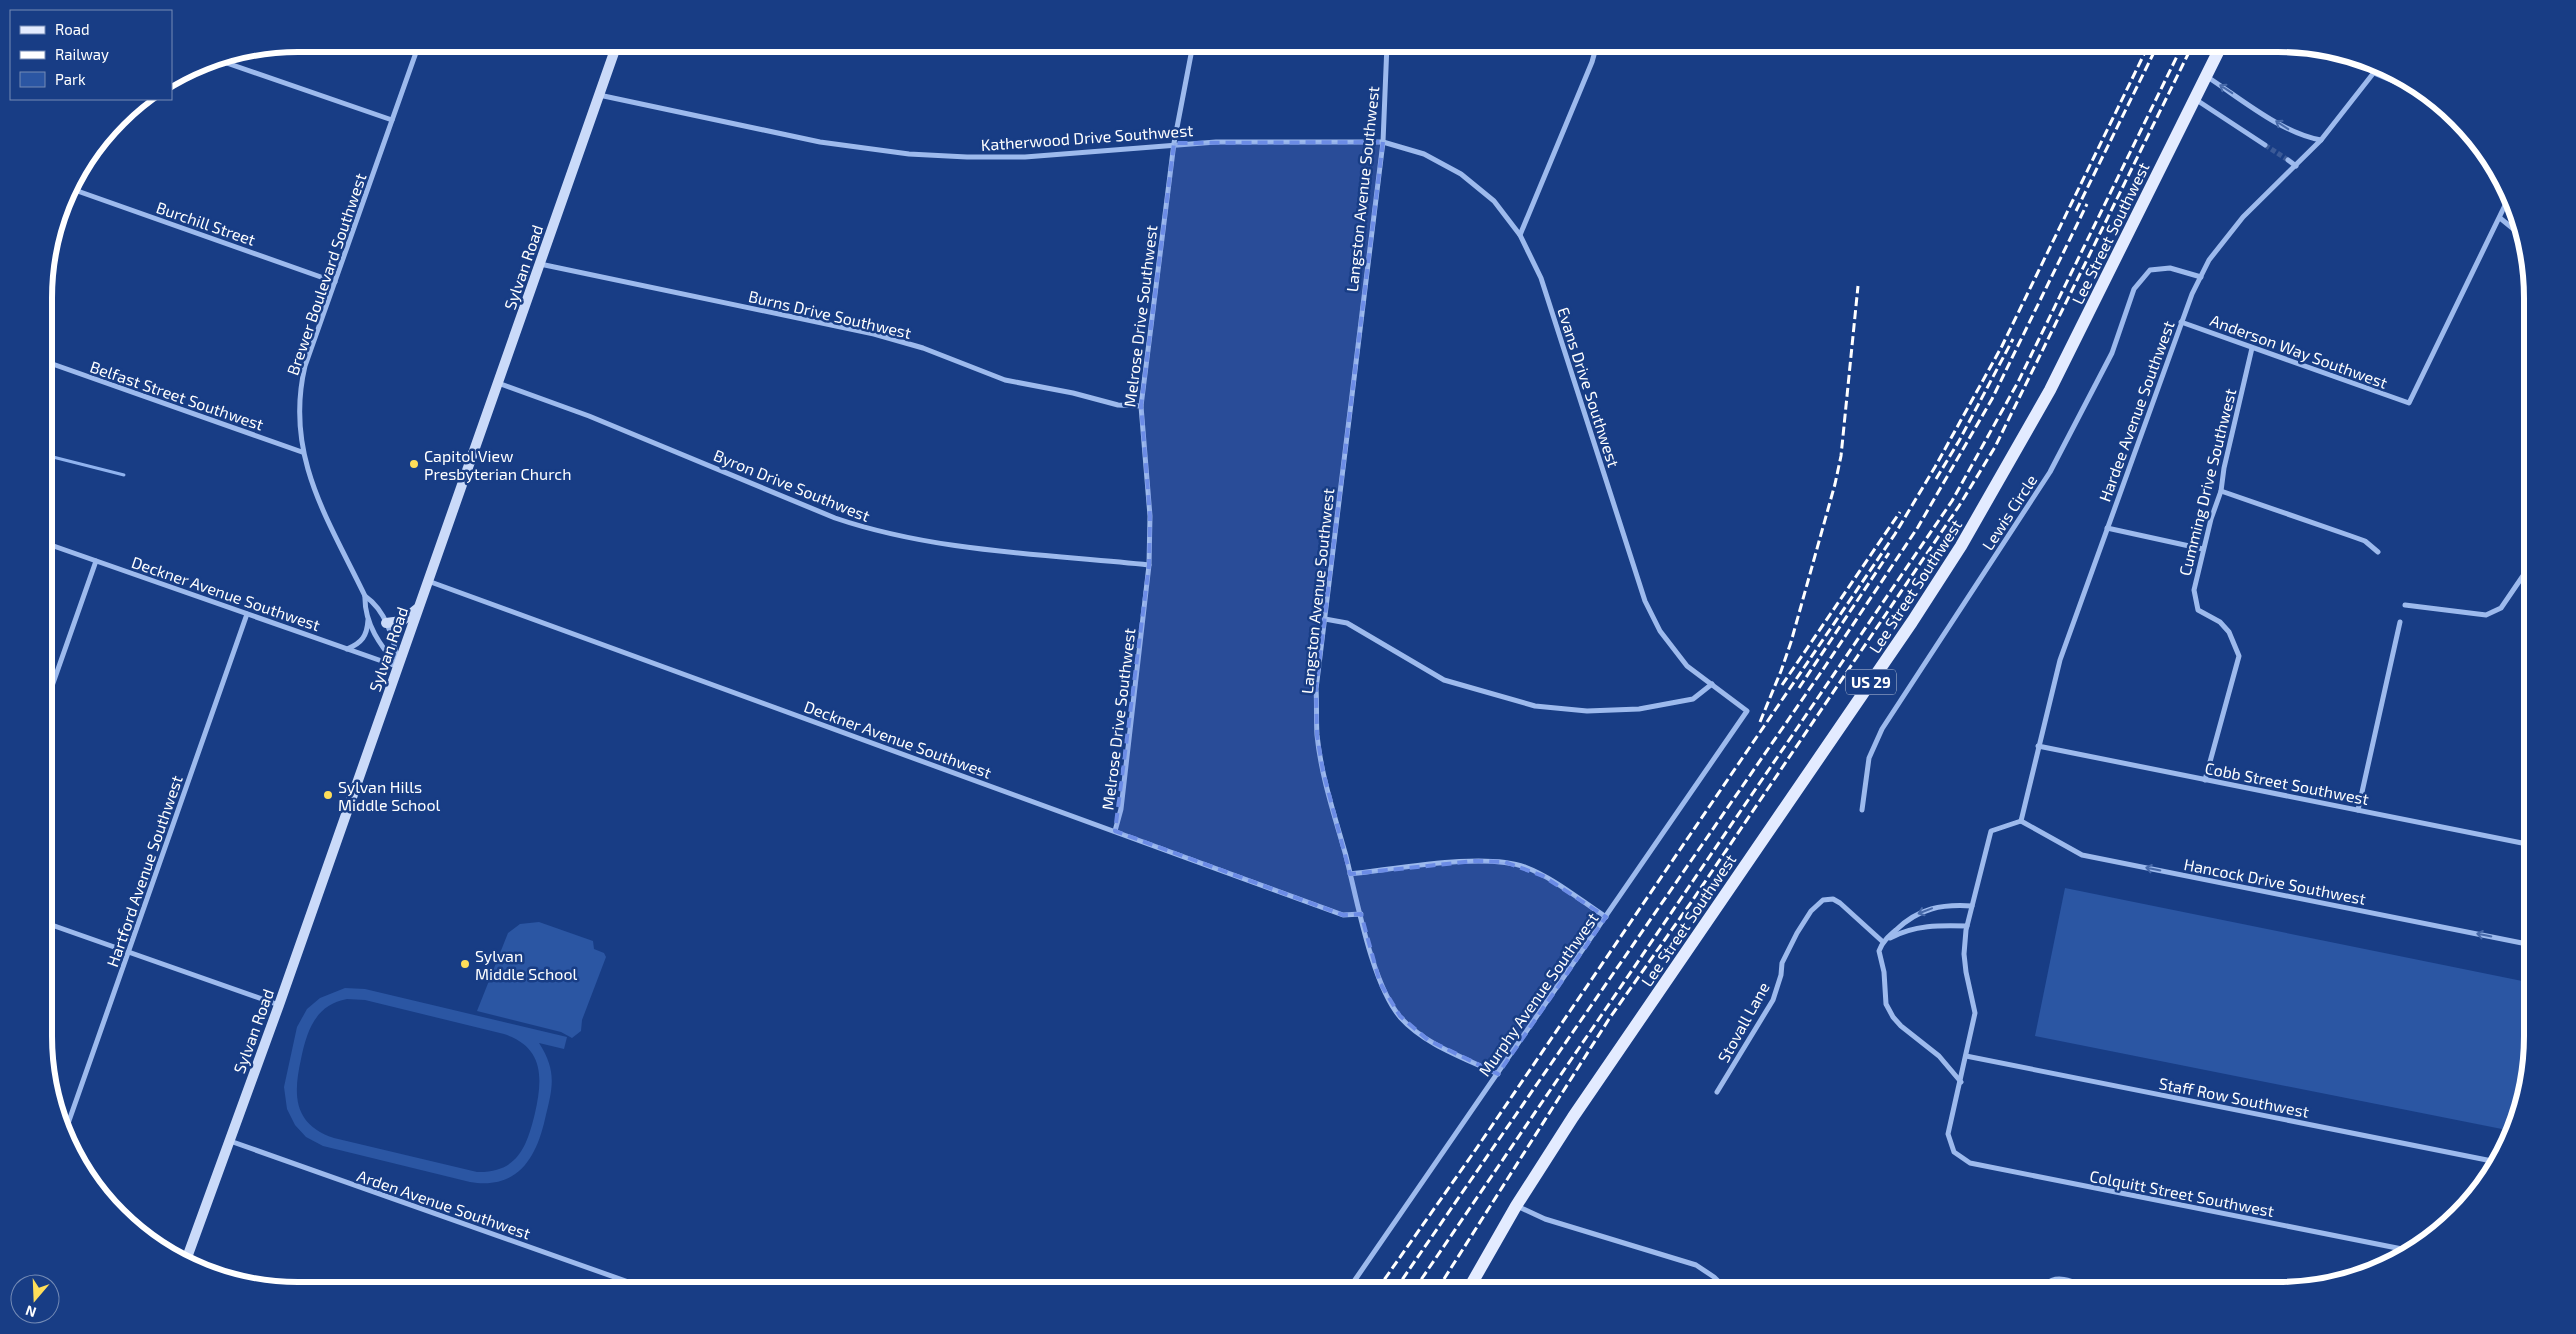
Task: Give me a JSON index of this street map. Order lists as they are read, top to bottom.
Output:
{
  "streets": {
    "main road": ["Lee Street Southwest", "Sylvan Road", "US 29"],
    "street": [
      "Katherwood Drive Southwest",
      "Langston Avenue Southwest",
      "Burchill Street",
      "Brewer Boulevard Southwest",
      "Burns Drive Southwest",
      "Melrose Drive Southwest",
      "Anderson Way Southwest",
      "Evans Drive Southwest",
      "Belfast Street Southwest",
      "Hardee Avenue Southwest",
      "Cumming Drive Southwest",
      "Byron Drive Southwest",
      "Lewis Circle",
      "Deckner Avenue Southwest",
      "Cobb Street Southwest",
      "Hartford Avenue Southwest",
      "Hancock Drive Southwest",
      "Murphy Avenue Southwest",
      "Stovall Lane",
      "Staff Row Southwest",
      "Colquitt Street Southwest",
      "Arden Avenue Southwest"
    ]
  },
  "crossings": [
    ["Katherwood Drive Southwest", "Langston Avenue Southwest"],
    ["Katherwood Drive Southwest", "Sylvan Road"],
    ["Katherwood Drive Southwest", "Melrose Drive Southwest"],
    ["Katherwood Drive Southwest", "Evans Drive Southwest"],
    ["Langston Avenue Southwest", "Deckner Avenue Southwest"],
    ["Langston Avenue Southwest", "Murphy Avenue Southwest"],
    ["Burchill Street", "Brewer Boulevard Southwest"],
    ["Sylvan Road", "Brewer Boulevard Southwest"],
    ["Sylvan Road", "Burns Drive Southwest"],
    ["Sylvan Road", "Byron Drive Southwest"],
    ["Sylvan Road", "Deckner Avenue Southwest"],
    ["Sylvan Road", "Arden Avenue Southwest"],
    ["Brewer Boulevard Southwest", "Belfast Street Southwest"],
    ["Brewer Boulevard Southwest", "Deckner Avenue Southwest"],
    ["Burns Drive Southwest", "Melrose Drive Southwest"],
    ["Melrose Drive Southwest", "Byron Drive Southwest"],
    ["Melrose Drive Southwest", "Deckner Avenue Southwest"],
    ["Anderson Way Southwest", "Hardee Avenue Southwest"],
    ["Anderson Way Southwest", "Cumming Drive Southwest"],
    ["Evans Drive Southwest", "Murphy Avenue Southwest"],
    ["Hardee Avenue Southwest", "Lewis Circle"],
    ["Hardee Avenue Southwest", "Cobb Street Southwest"],
    ["Hardee Avenue Southwest", "Hancock Drive Southwest"],
    ["Cumming Drive Southwest", "Cobb Street Southwest"],
    ["Deckner Avenue Southwest", "Hartford Avenue Southwest"]
  ],
  "one_way": ["Hancock Drive Southwest"],
  "places": ["Capitol View Presbyterian Church", "Sylvan Hills Middle School", "Sylvan Middle School"],
  "legend": ["Road", "Railway", "Park"],
  "north": "bottom"
}
